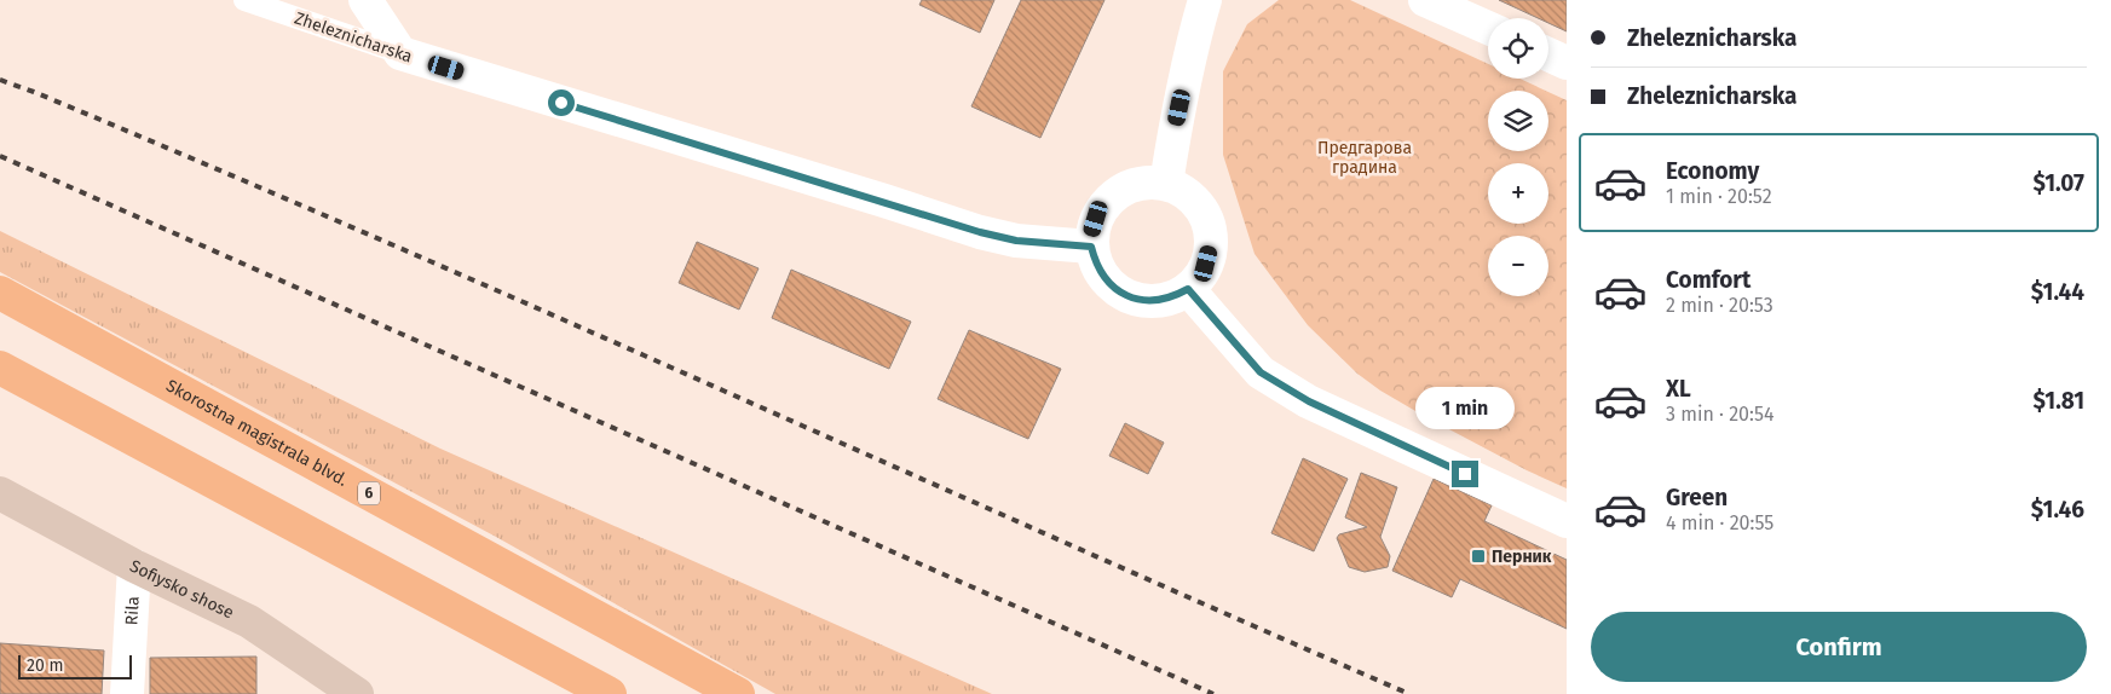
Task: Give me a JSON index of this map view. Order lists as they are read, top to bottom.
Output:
{
  "streets": {
    "highway": ["Skorostna magistrala blvd.", "6"],
    "main road": ["Sofiysko shose"],
    "street": ["Zheleznicharska", "Rila"]
  },
  "crossings": [
    ["Sofiysko shose", "Rila"]
  ],
  "parks": ["Предгарова градина"],
  "places": {
    "transit": ["Перник"]
  },
  "scale_bar": "20 m",
  "page": {
    "banner": ["Zheleznicharska", "Zheleznicharska"],
    "map_buttons": ["+", "−"],
    "list": [
      {
        "name": "Economy",
        "note": "1 min · 20:52",
        "value": "$1.07"
      },
      {
        "name": "Comfort",
        "note": "2 min · 20:53",
        "value": "$1.44"
      },
      {
        "name": "XL",
        "note": "3 min · 20:54",
        "value": "$1.81"
      },
      {
        "name": "Green",
        "note": "4 min · 20:55",
        "value": "$1.46"
      }
    ],
    "bubble": "1 min",
    "buttons": "Confirm",
    "scale": "20 m"
  }
}
